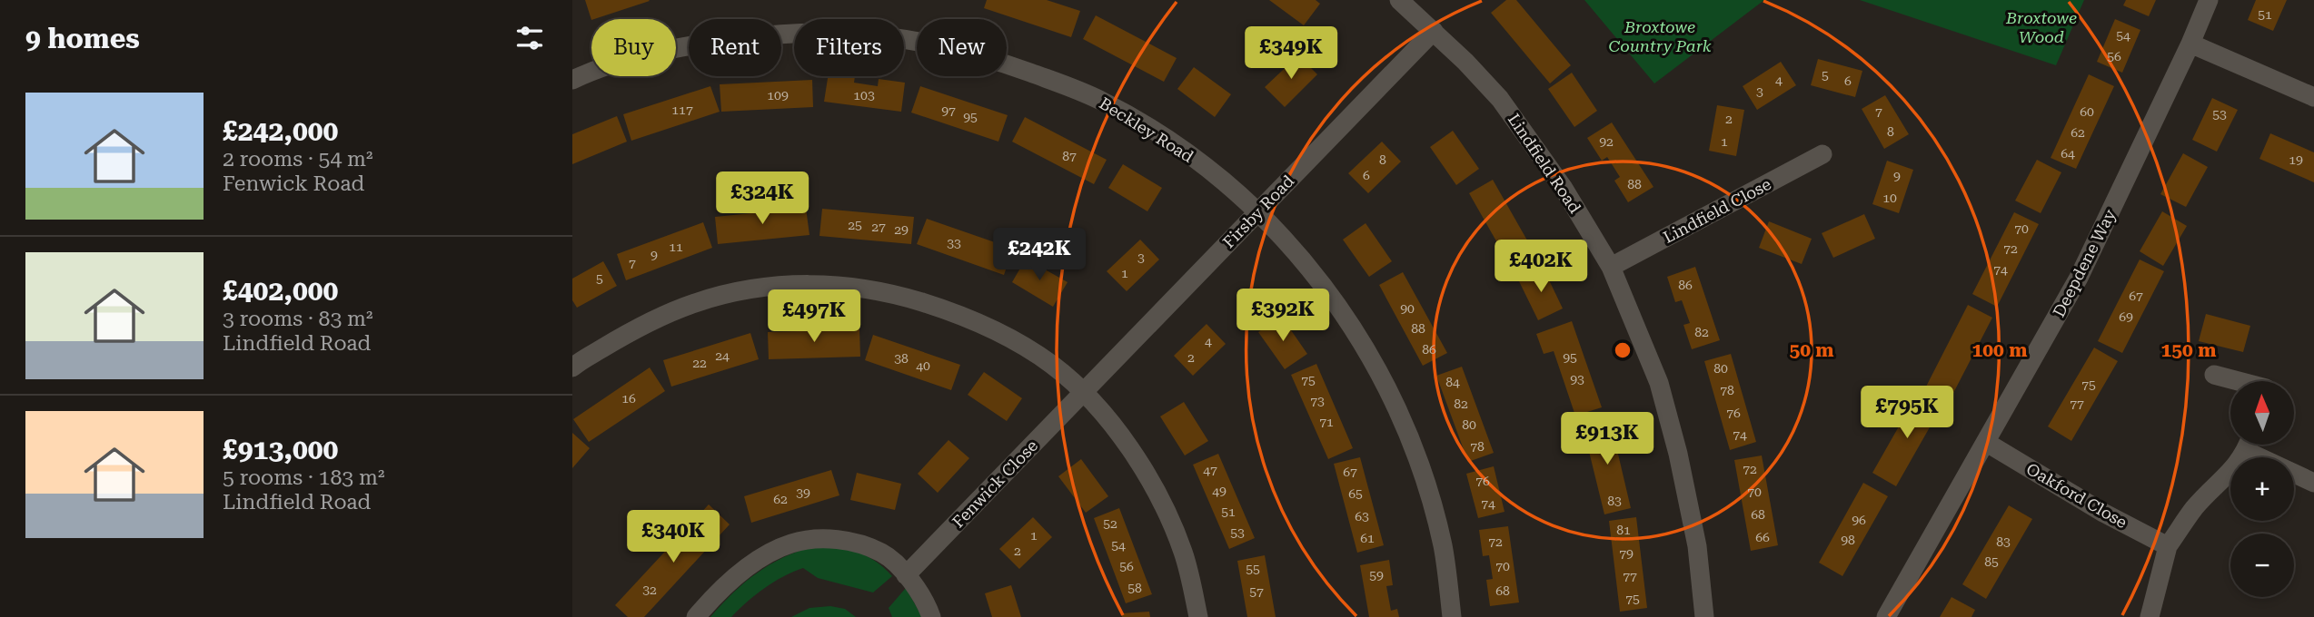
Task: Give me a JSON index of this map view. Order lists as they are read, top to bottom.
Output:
{
  "streets": {
    "street": [
      "Beckley Road",
      "Lindfield Road",
      "Lindfield Close",
      "Firsby Road",
      "Deepdene Way",
      "Fenwick Close",
      "Oakford Close"
    ]
  },
  "crossings": [
    ["Beckley Road", "Firsby Road"],
    ["Lindfield Road", "Lindfield Close"],
    ["Lindfield Road", "Firsby Road"],
    ["Firsby Road", "Fenwick Close"],
    ["Deepdene Way", "Oakford Close"]
  ],
  "parks": ["Broxtowe Wood", "Broxtowe Country Park"],
  "house_numbers": [
    "51",
    "54",
    "56",
    "5",
    "4",
    "6",
    "3",
    "109",
    "103",
    "117",
    "97",
    "7",
    "60",
    "53",
    "95",
    "2",
    "8",
    "62",
    "92",
    "1",
    "64",
    "87",
    "8",
    "19",
    "6",
    "9",
    "88",
    "10",
    "25",
    "27",
    "70",
    "29",
    "33",
    "11",
    "72",
    "9",
    "3",
    "7",
    "74",
    "1",
    "5",
    "86",
    "67",
    "90",
    "69",
    "88",
    "82",
    "4",
    "86",
    "24",
    "2",
    "95",
    "38",
    "22",
    "40",
    "80",
    "93",
    "75",
    "84",
    "75",
    "78",
    "16",
    "73",
    "82",
    "77",
    "76",
    "71",
    "80",
    "74",
    "78",
    "72",
    "47",
    "67",
    "76",
    "49",
    "70",
    "39",
    "65",
    "62",
    "83",
    "74",
    "51",
    "68",
    "63",
    "96",
    "52",
    "81",
    "53",
    "1",
    "66",
    "61",
    "98",
    "72",
    "83",
    "54",
    "2",
    "79",
    "85",
    "56",
    "70",
    "55",
    "59",
    "77",
    "58",
    "32",
    "68",
    "57",
    "75"
  ],
  "north": "top",
  "page": {
    "heading": "9 homes",
    "chip": [
      "Buy",
      "Rent",
      "Filters",
      "New"
    ],
    "price": [
      "£349K",
      "£324K",
      "£242K",
      "£402K",
      "£392K",
      "£497K",
      "£795K",
      "£913K",
      "£340K"
    ],
    "list": [
      {
        "name": "£242,000",
        "note": "2 rooms · 54 m² · Fenwick Road"
      },
      {
        "name": "£402,000",
        "note": "3 rooms · 83 m² · Lindfield Road"
      },
      {
        "name": "£913,000",
        "note": "5 rooms · 183 m² · Lindfield Road"
      }
    ],
    "map_buttons": ["+", "−"]
  },
  "rings": ["50 m", "100 m", "150 m"]
}
